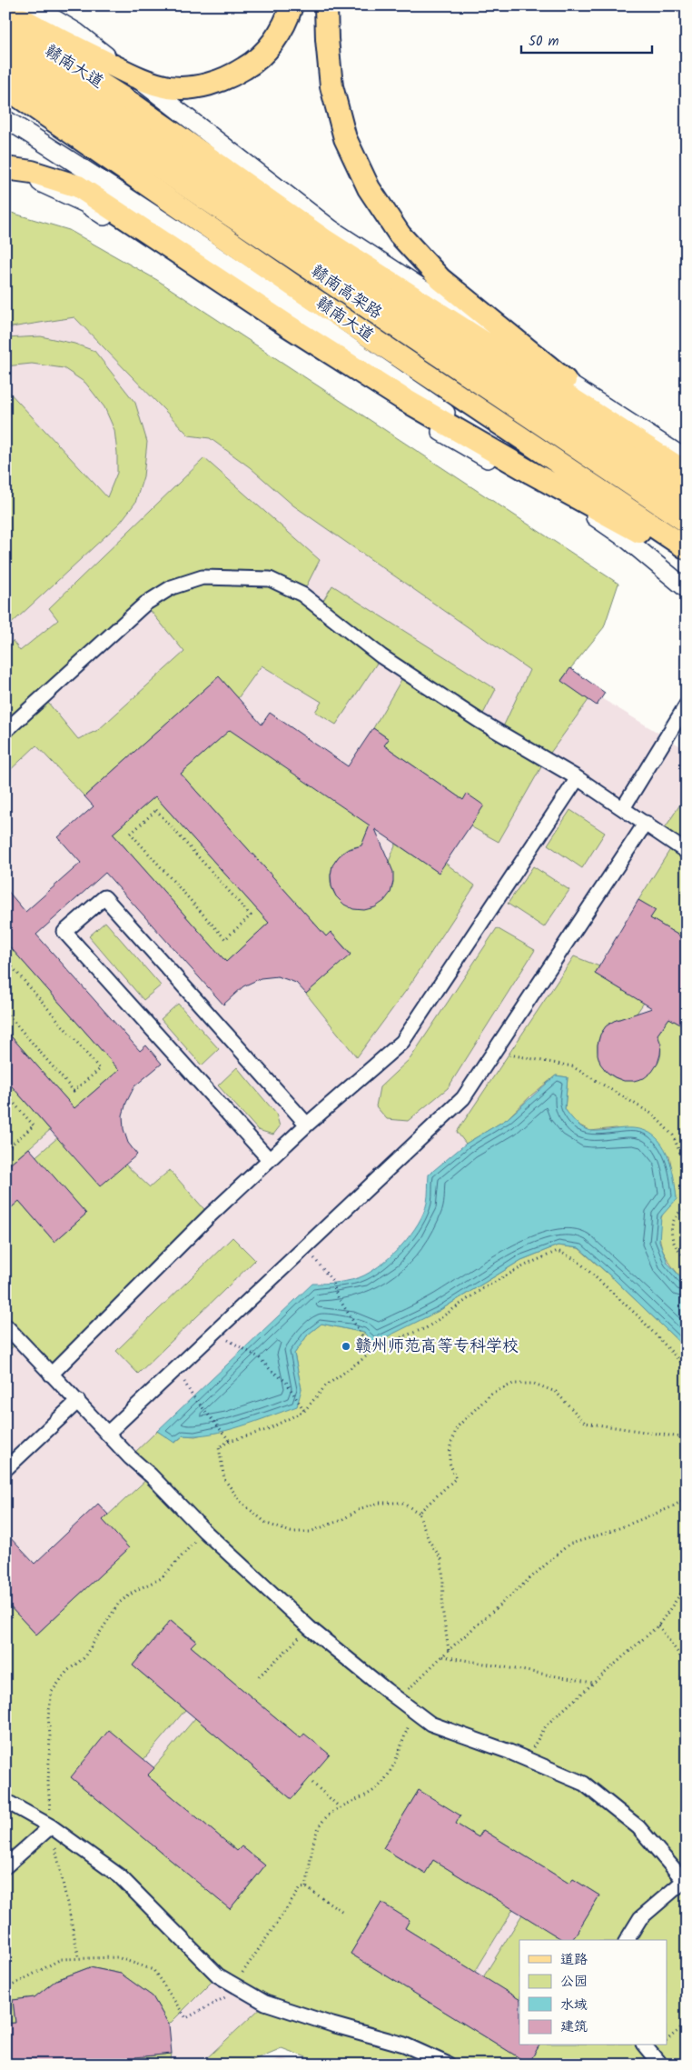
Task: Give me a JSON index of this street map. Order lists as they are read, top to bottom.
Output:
{
  "streets": {
    "highway": ["赣南高架路"],
    "main road": ["赣南大道"]
  },
  "places": ["赣州师范高等专科学校"],
  "legend": [
    "道路",
    "公园",
    "水域",
    "建筑"
  ],
  "scale_bar": "50 m"
}
